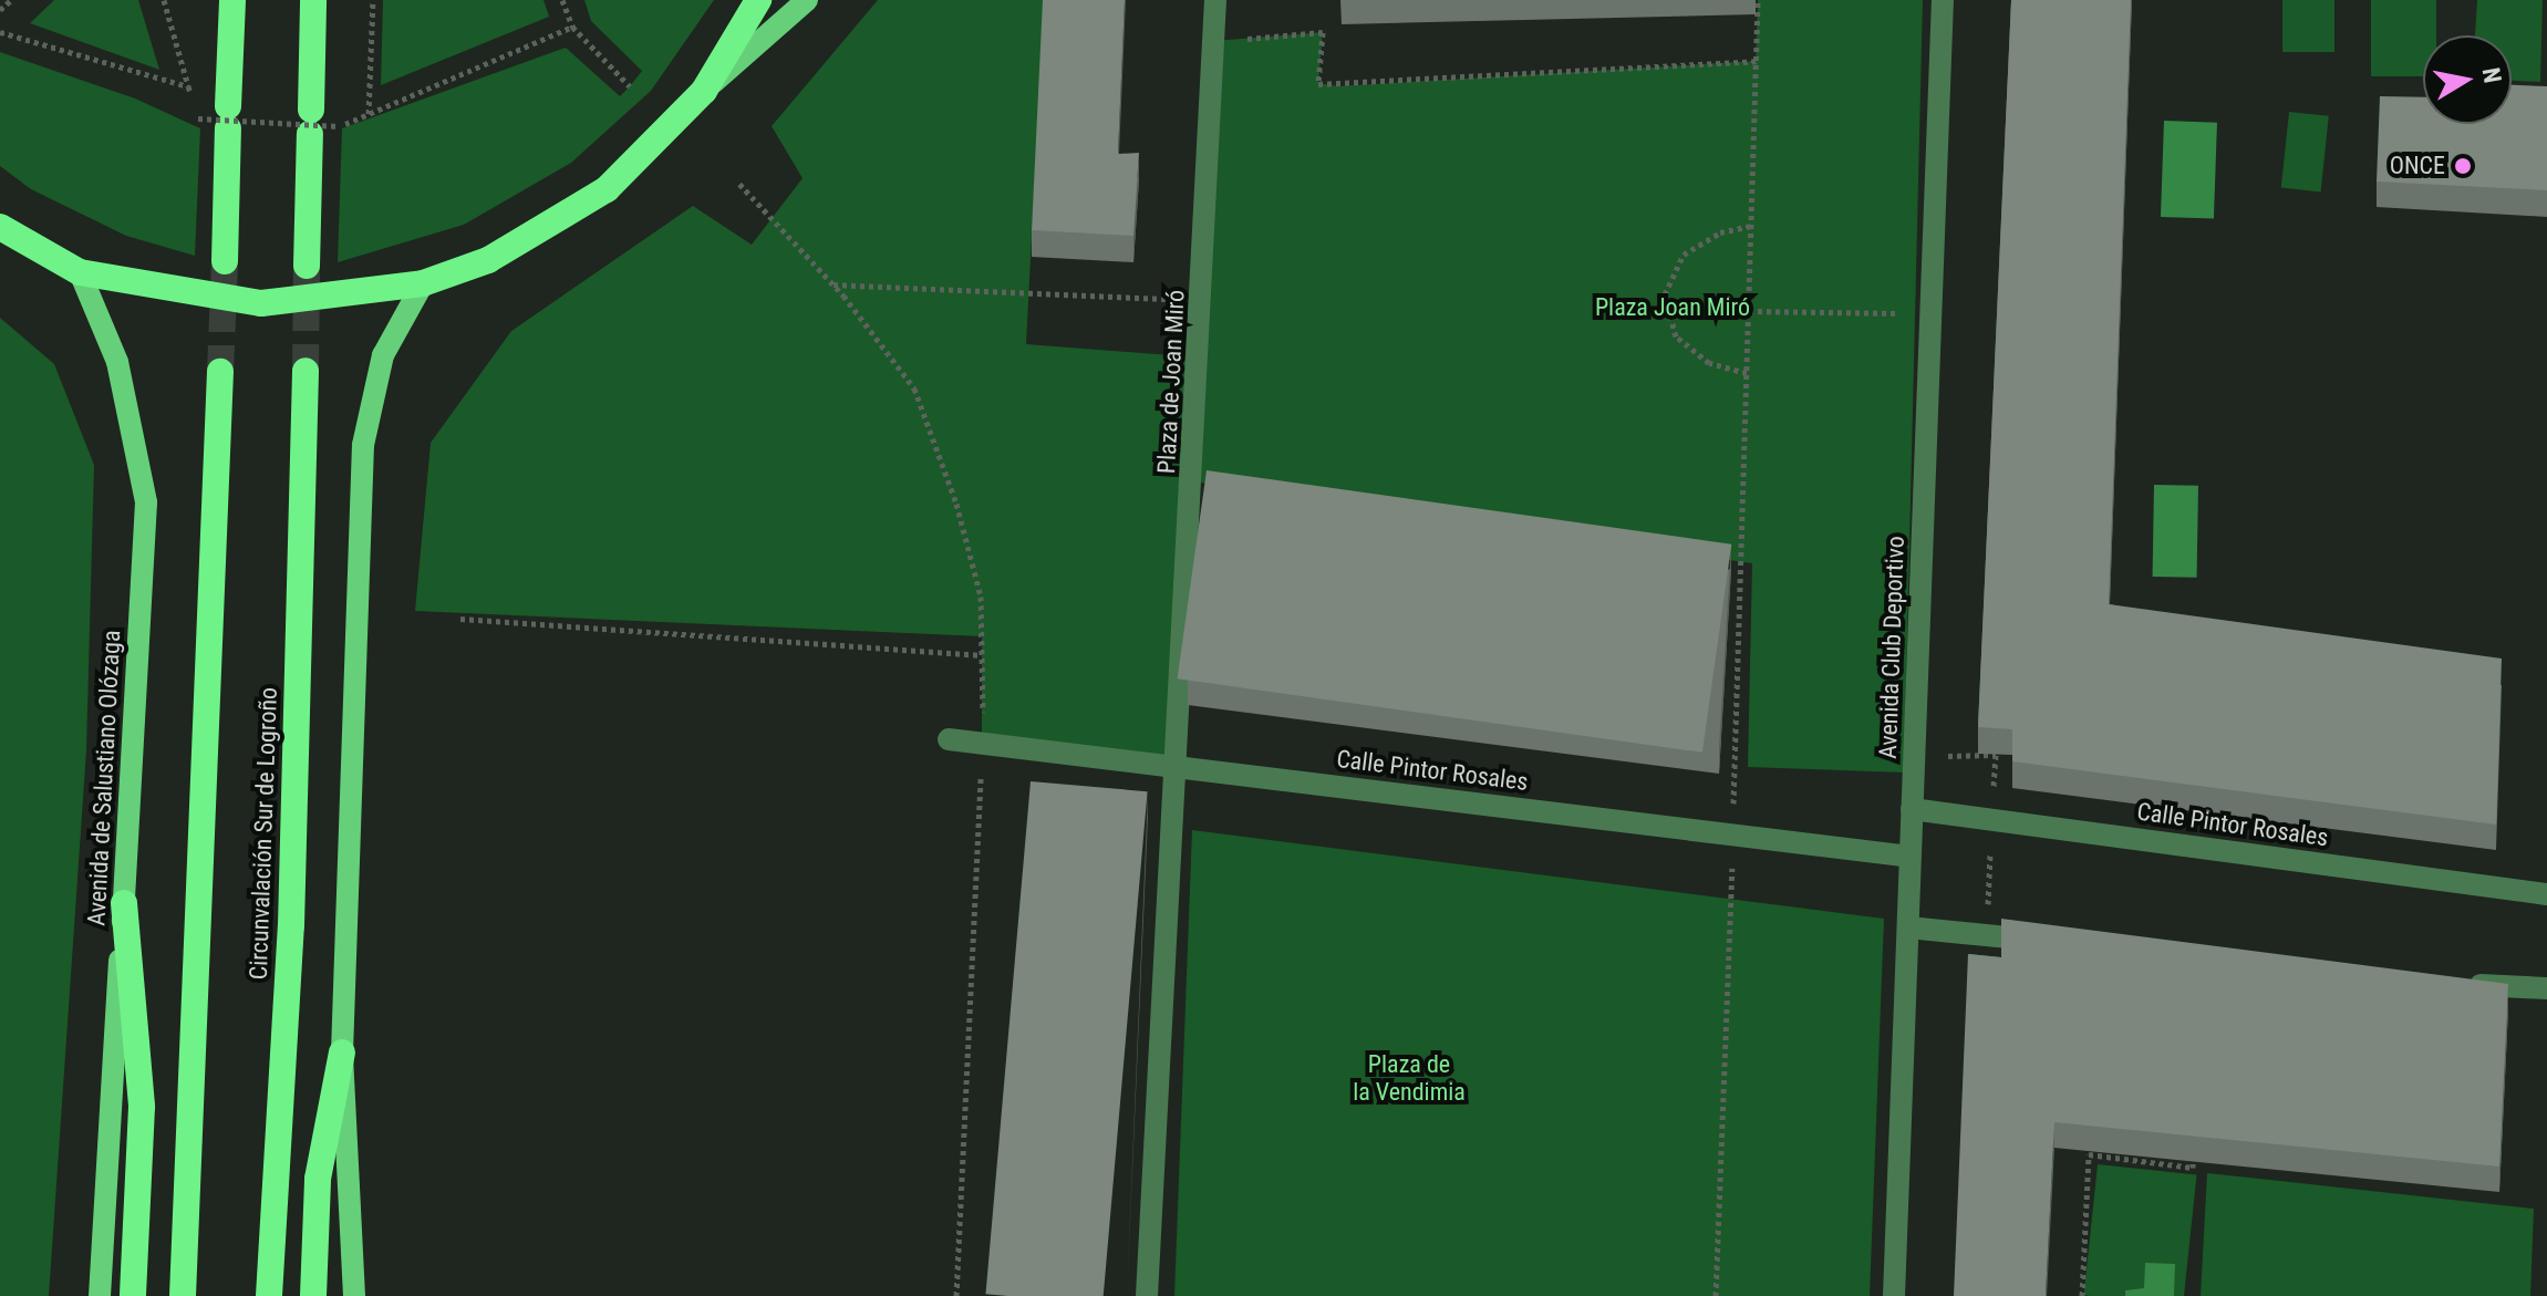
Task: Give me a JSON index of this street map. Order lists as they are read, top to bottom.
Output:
{
  "streets": {
    "highway": ["Circunvalación Sur de Logroño"],
    "main road": ["Avenida de Salustiano Olózaga"],
    "street": ["Plaza de Joan Miró", "Avenida Club Deportivo", "Calle Pintor Rosales"]
  },
  "crossings": [
    ["Plaza de Joan Miró", "Calle Pintor Rosales"],
    ["Avenida Club Deportivo", "Calle Pintor Rosales"]
  ],
  "parks": ["Plaza Joan Miró", "Plaza de la Vendimia"],
  "places": ["ONCE"],
  "north": "right"
}
